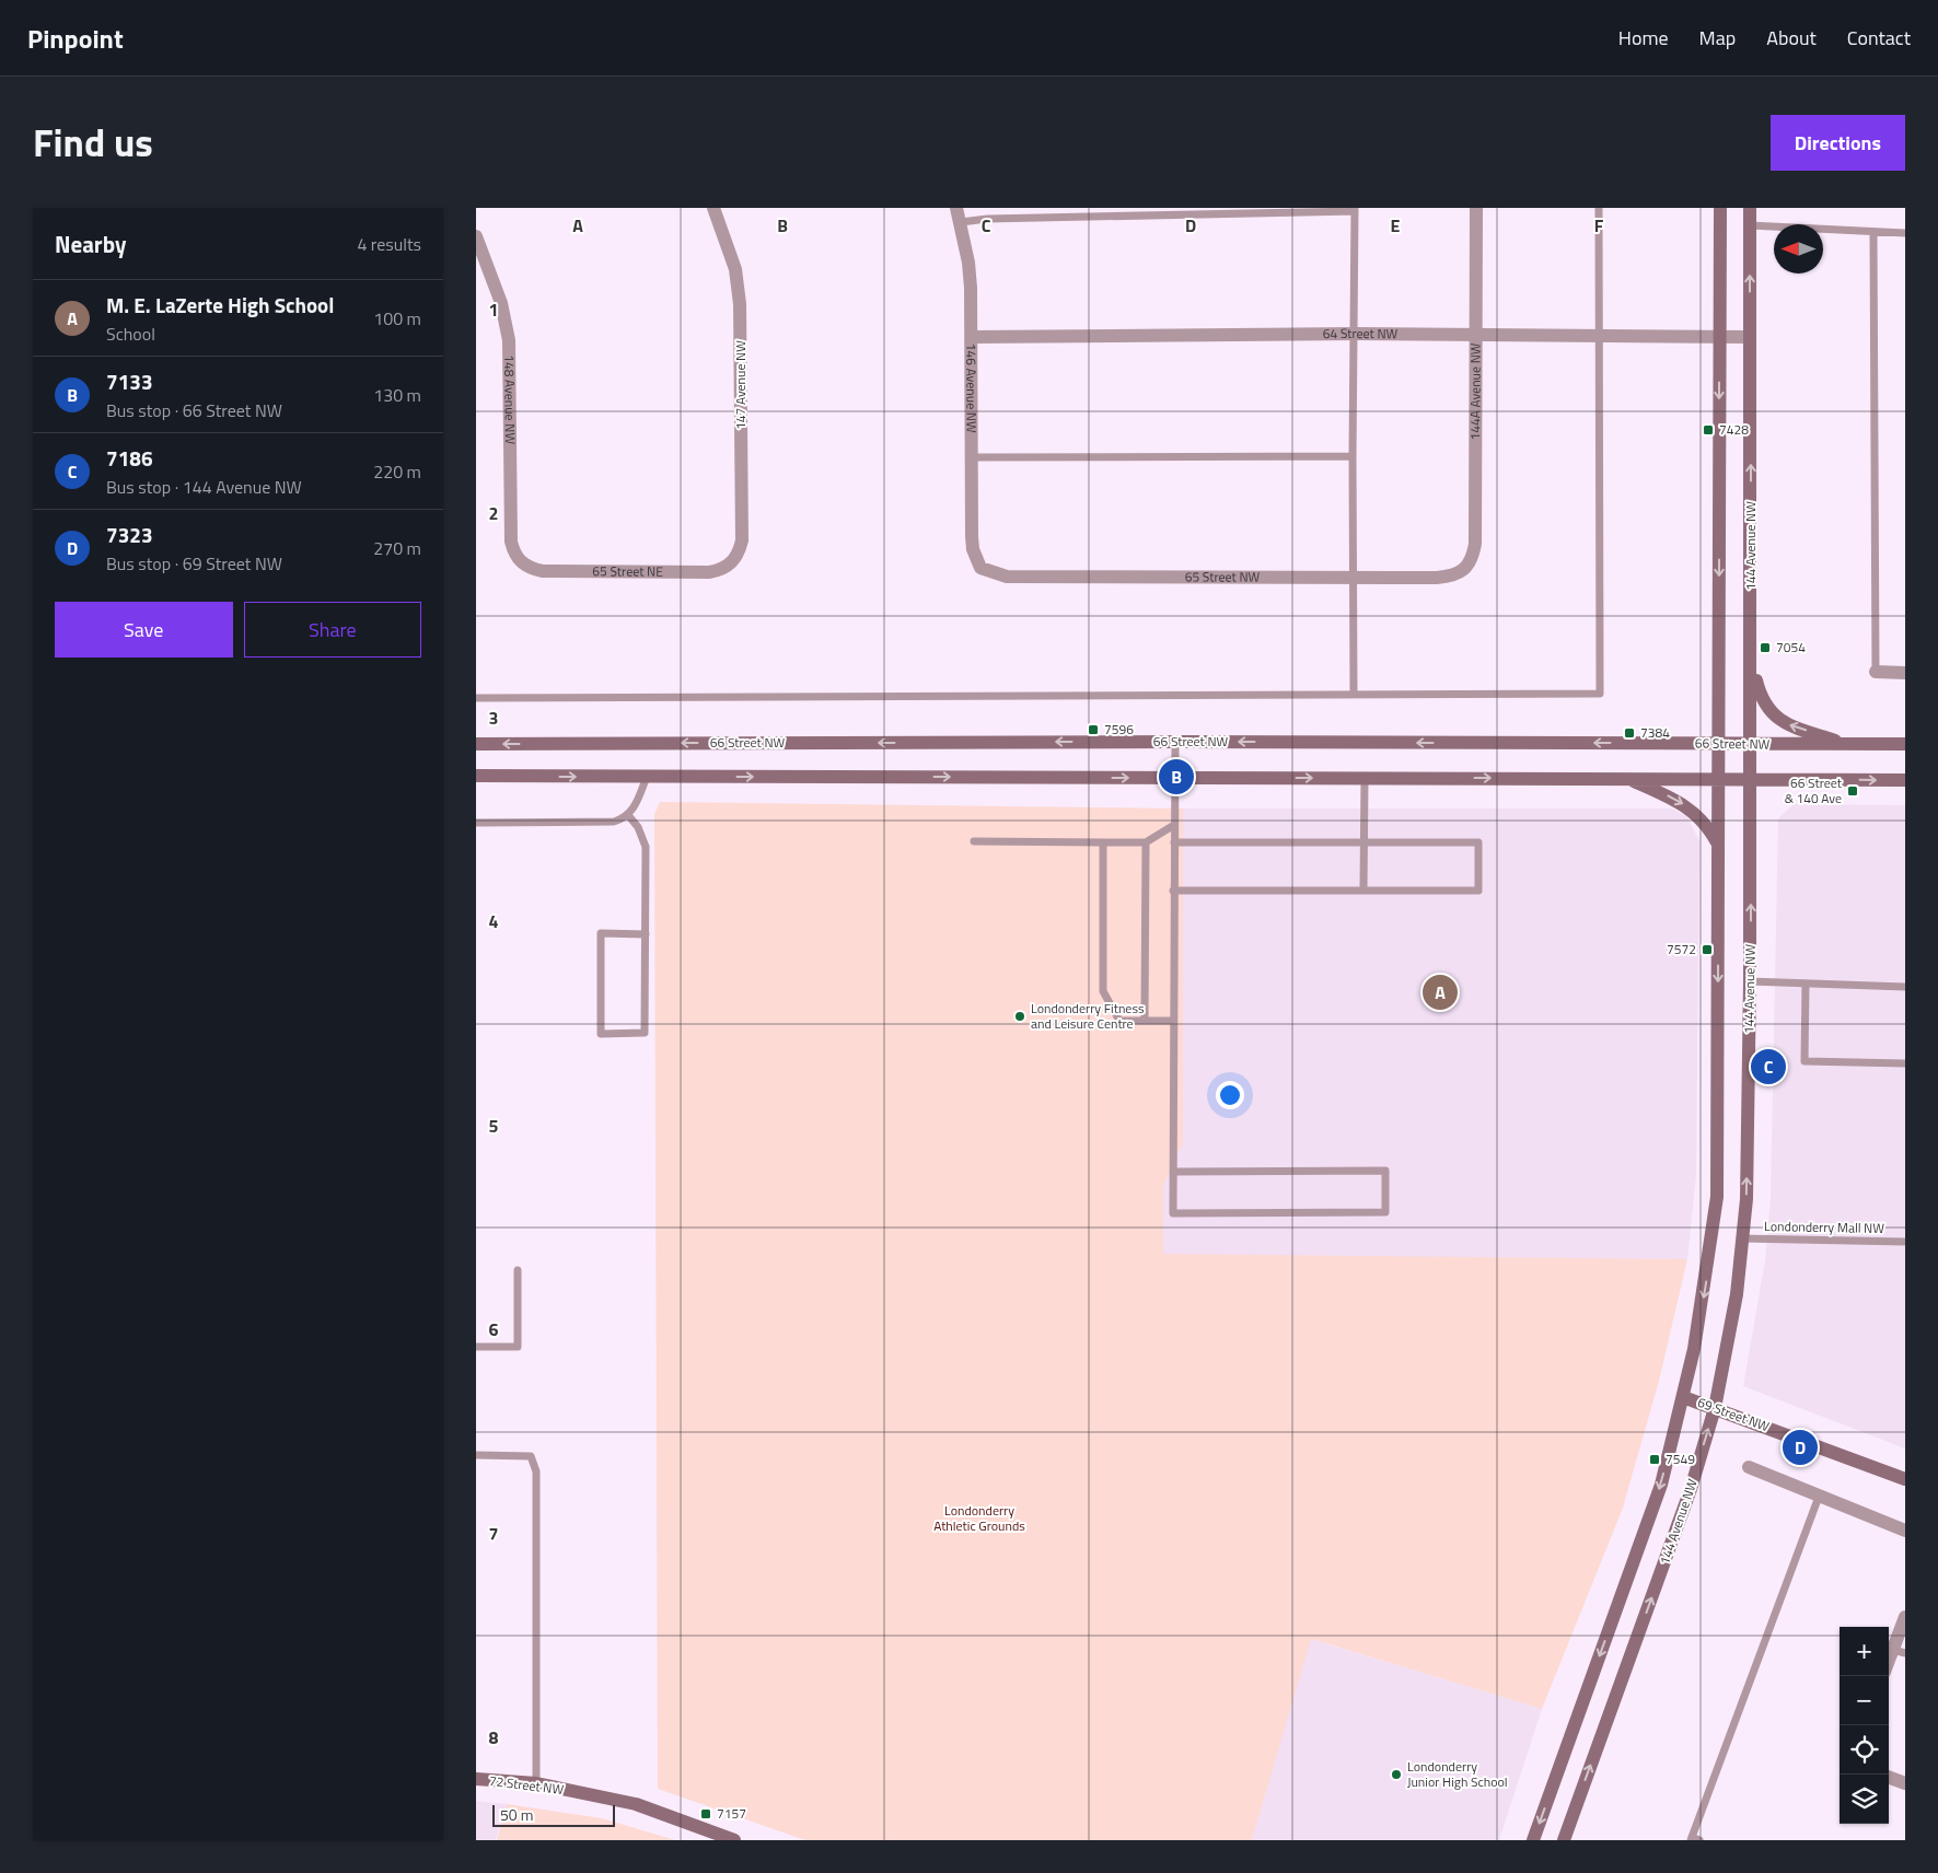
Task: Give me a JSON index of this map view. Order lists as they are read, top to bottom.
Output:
{
  "streets": {
    "street": [
      "64 Street NW",
      "147 Avenue NW",
      "146 Avenue NW",
      "144A Avenue NW",
      "148 Avenue NW",
      "144 Avenue NW",
      "65 Street NE",
      "65 Street NW",
      "66 Street NW",
      "69 Street NW",
      "72 Street NW"
    ],
    "lane": ["Londonderry Mall NW"]
  },
  "crossings": [
    ["64 Street NW", "146 Avenue NW"],
    ["64 Street NW", "144A Avenue NW"],
    ["64 Street NW", "144 Avenue NW"],
    ["147 Avenue NW", "65 Street NE"],
    ["146 Avenue NW", "65 Street NW"],
    ["144A Avenue NW", "65 Street NW"],
    ["148 Avenue NW", "65 Street NE"],
    ["144 Avenue NW", "66 Street NW"],
    ["144 Avenue NW", "Londonderry Mall NW"],
    ["144 Avenue NW", "69 Street NW"]
  ],
  "parks": ["Londonderry Athletic Grounds"],
  "places": {
    "transit": [
      "7428",
      "7054",
      "7596",
      "7384",
      "66 Street & 140 Ave",
      "7572",
      "7549",
      "7157"
    ],
    "other": ["Londonderry Fitness and Leisure Centre", "Londonderry Junior High School"]
  },
  "scale_bar": "50 m",
  "north": "left",
  "page": {
    "header": "Pinpoint",
    "nav": [
      "Home",
      "Map",
      "About",
      "Contact"
    ],
    "title": "Find us",
    "buttons": [
      "Directions",
      ["Save", "Share"]
    ],
    "heading": ["Nearby", "4 results"],
    "list": [
      {
        "mark": "A",
        "name": "M. E. LaZerte High School",
        "note": "School",
        "value": "100 m"
      },
      {
        "mark": "B",
        "name": "7133",
        "note": "Bus stop · 66 Street NW",
        "value": "130 m"
      },
      {
        "mark": "C",
        "name": "7186",
        "note": "Bus stop · 144 Avenue NW",
        "value": "220 m"
      },
      {
        "mark": "D",
        "name": "7323",
        "note": "Bus stop · 69 Street NW",
        "value": "270 m"
      }
    ],
    "pins": [
      "B",
      "A",
      "C",
      "D"
    ],
    "map_buttons": ["+", "−"],
    "scale": "50 m"
  },
  "grid": {
    "columns": [
      "A",
      "B",
      "C",
      "D",
      "E",
      "F"
    ],
    "rows": [
      "1",
      "2",
      "3",
      "4",
      "5",
      "6",
      "7",
      "8"
    ]
  }
}
